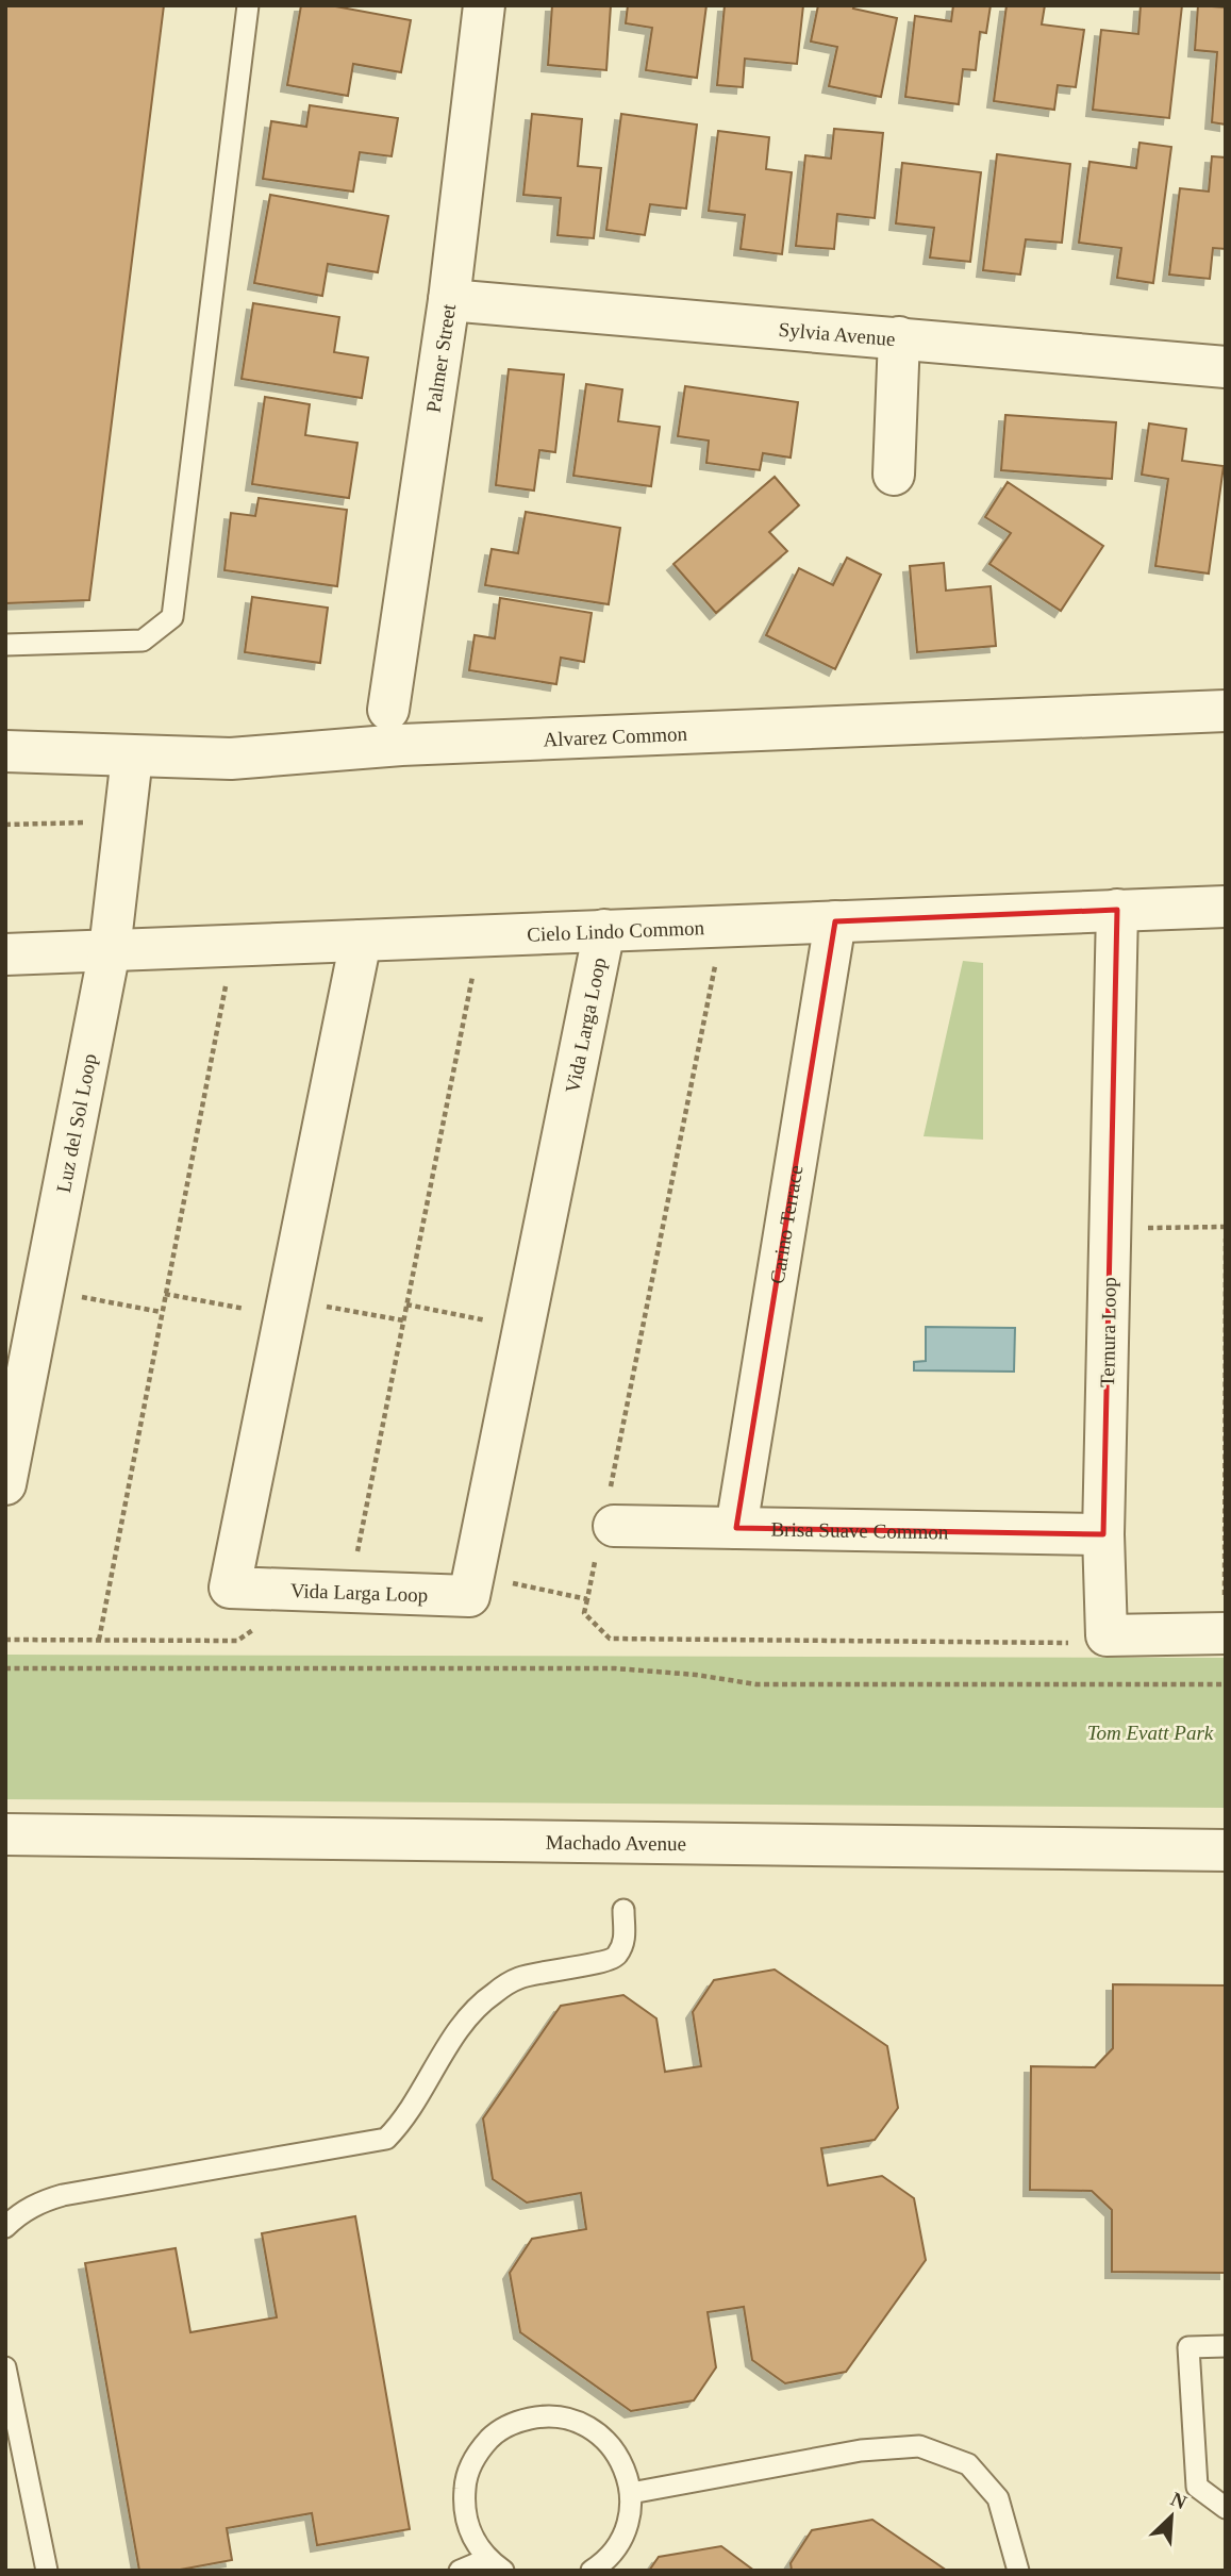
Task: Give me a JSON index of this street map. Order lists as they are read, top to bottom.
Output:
{
  "streets": {
    "street": [
      "Sylvia Avenue",
      "Palmer Street",
      "Alvarez Common",
      "Cielo Lindo Common",
      "Vida Larga Loop",
      "Luz del Sol Loop",
      "Carino Terrace",
      "Ternura Loop",
      "Brisa Suave Common",
      "Machado Avenue"
    ]
  },
  "crossings": [
    ["Sylvia Avenue", "Palmer Street"],
    ["Alvarez Common", "Luz del Sol Loop"],
    ["Cielo Lindo Common", "Vida Larga Loop"],
    ["Cielo Lindo Common", "Luz del Sol Loop"],
    ["Cielo Lindo Common", "Carino Terrace"],
    ["Cielo Lindo Common", "Ternura Loop"],
    ["Carino Terrace", "Brisa Suave Common"],
    ["Ternura Loop", "Brisa Suave Common"]
  ],
  "parks": ["Tom Evatt Park"],
  "north": "top right"
}
